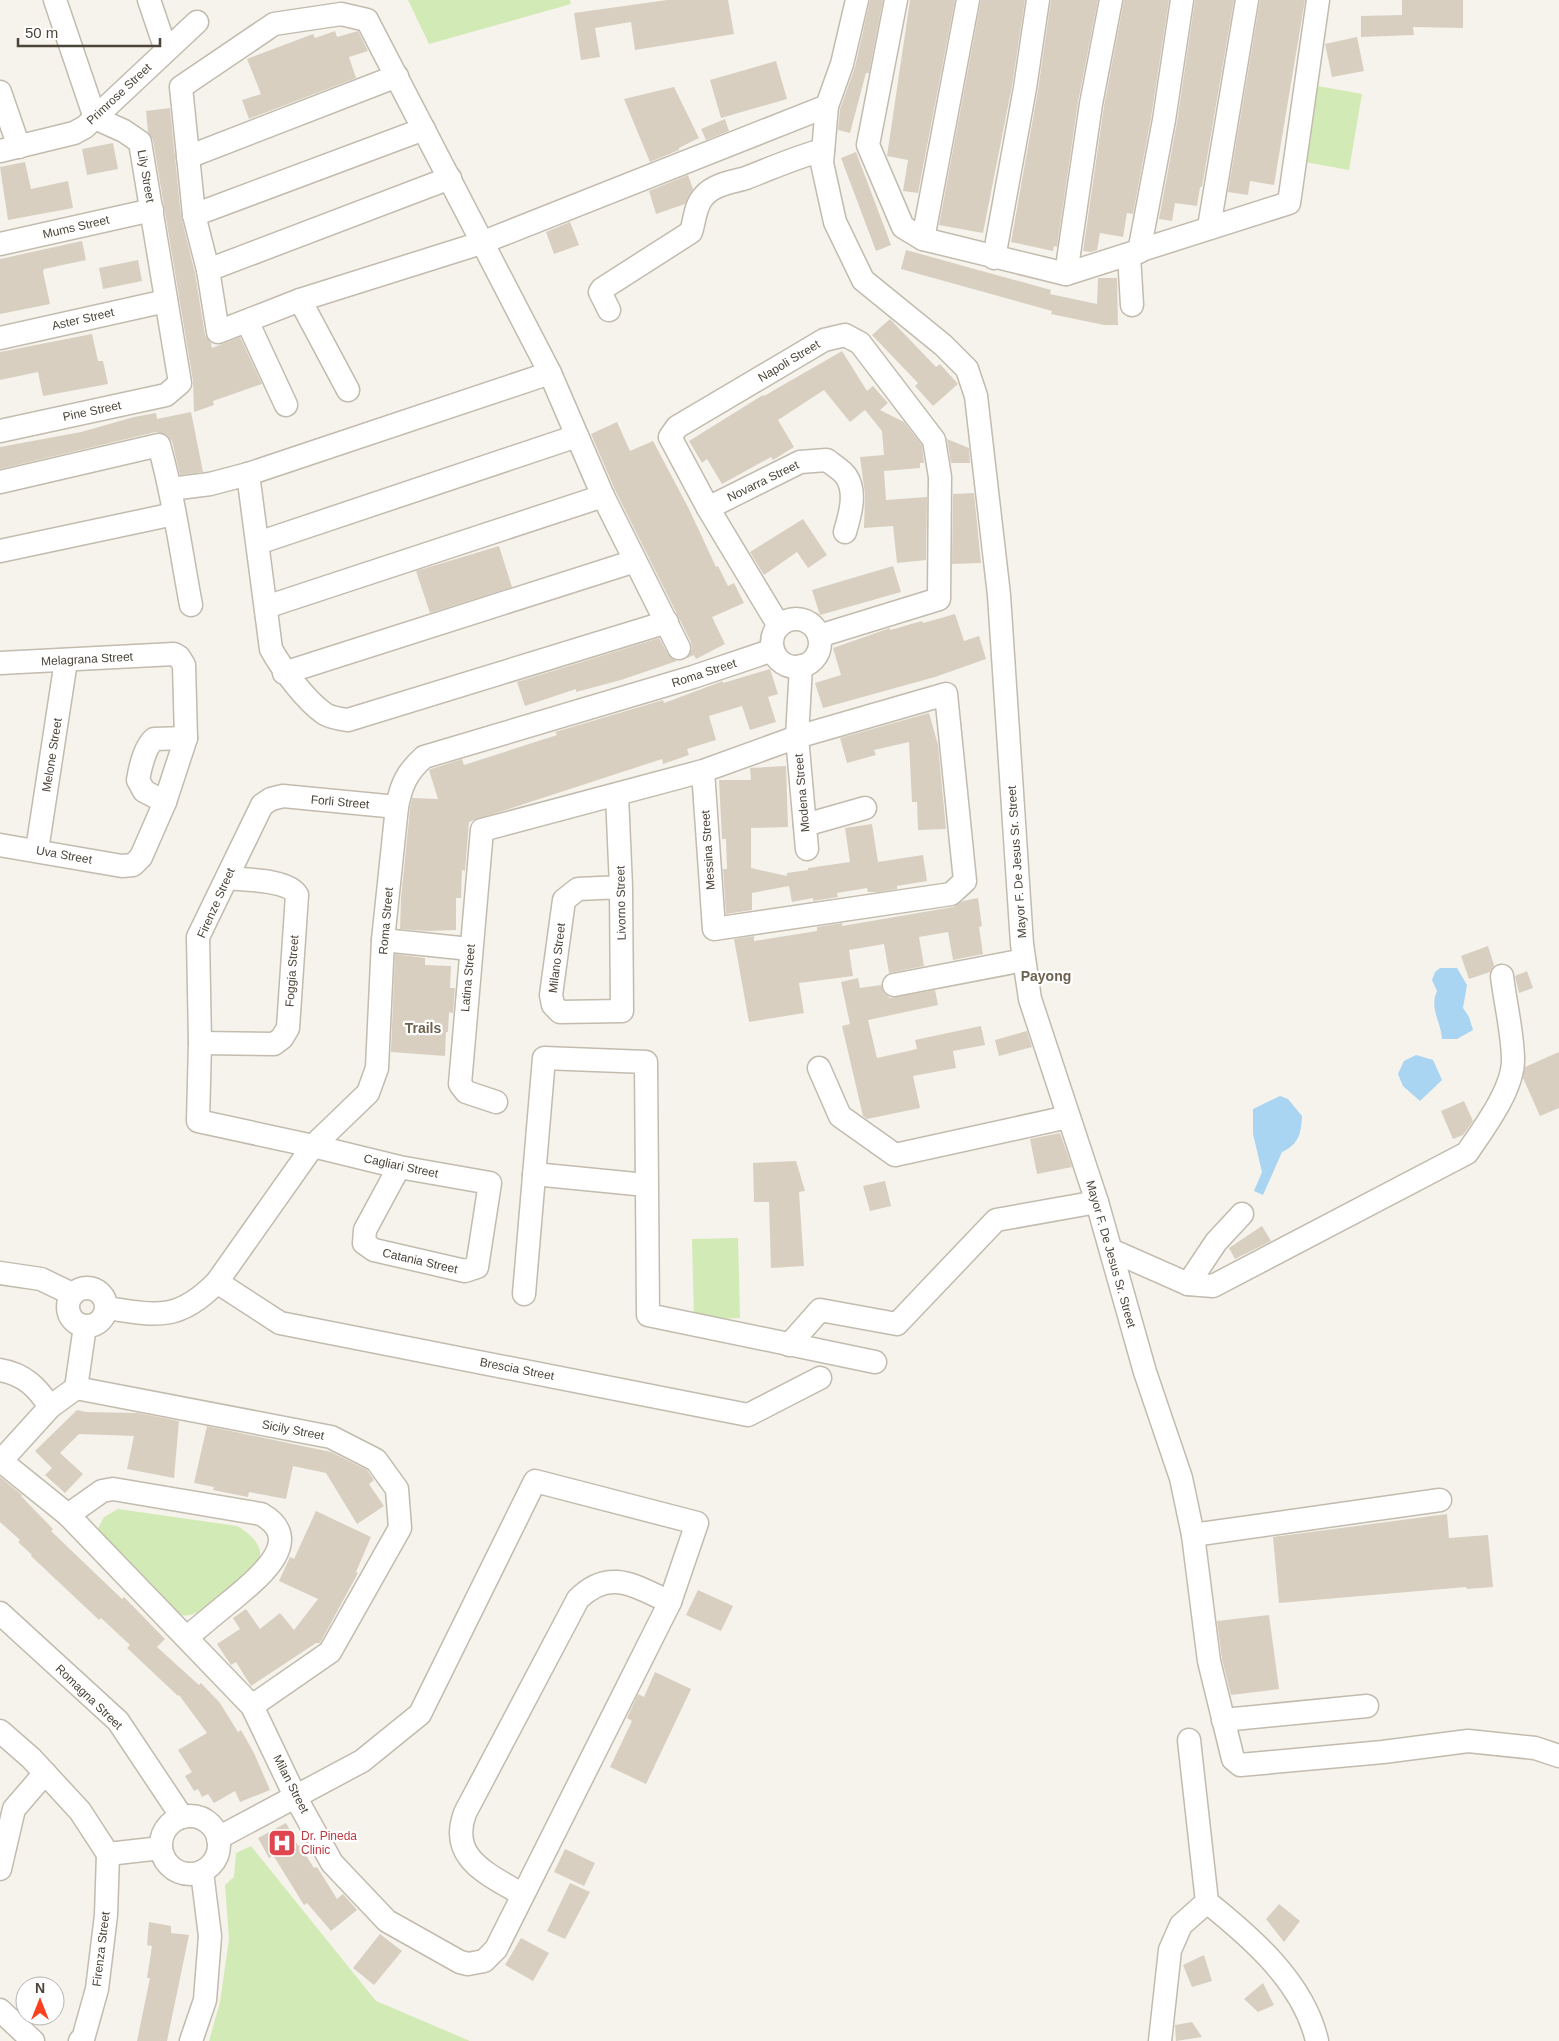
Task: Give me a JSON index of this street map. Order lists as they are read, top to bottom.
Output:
{
  "streets": {
    "street": [
      "Primrose Street",
      "Lily Street",
      "Mums Street",
      "Aster Street",
      "Napoli Street",
      "Pine Street",
      "Novarra Street",
      "Melagrana Street",
      "Roma Street",
      "Melone Street",
      "Modena Street",
      "Forli Street",
      "Messina Street",
      "Uva Street",
      "Mayor F. De Jesus Sr. Street",
      "Firenze Street",
      "Livorno Street",
      "Milano Street",
      "Foggia Street",
      "Latina Street",
      "Cagliari Street",
      "Catania Street",
      "Brescia Street",
      "Sicily Street",
      "Romagna Street",
      "Milan Street",
      "Firenza Street"
    ]
  },
  "crossings": [
    ["Primrose Street", "Lily Street"],
    ["Lily Street", "Mums Street"],
    ["Lily Street", "Aster Street"],
    ["Lily Street", "Pine Street"],
    ["Napoli Street", "Novarra Street"],
    ["Napoli Street", "Roma Street"],
    ["Napoli Street", "Modena Street"],
    ["Melagrana Street", "Melone Street"],
    ["Roma Street", "Modena Street"],
    ["Roma Street", "Forli Street"],
    ["Roma Street", "Cagliari Street"],
    ["Roma Street", "Brescia Street"],
    ["Melone Street", "Uva Street"],
    ["Modena Street", "Messina Street"],
    ["Forli Street", "Firenze Street"],
    ["Firenze Street", "Foggia Street"],
    ["Firenze Street", "Cagliari Street"],
    ["Livorno Street", "Milano Street"],
    ["Livorno Street", "Latina Street"],
    ["Cagliari Street", "Catania Street"],
    ["Sicily Street", "Milan Street"]
  ],
  "districts": ["Payong", "Trails"],
  "places": {
    "hospital": ["Dr. Pineda Clinic"]
  },
  "scale_bar": "50 m",
  "north": "top"
}
